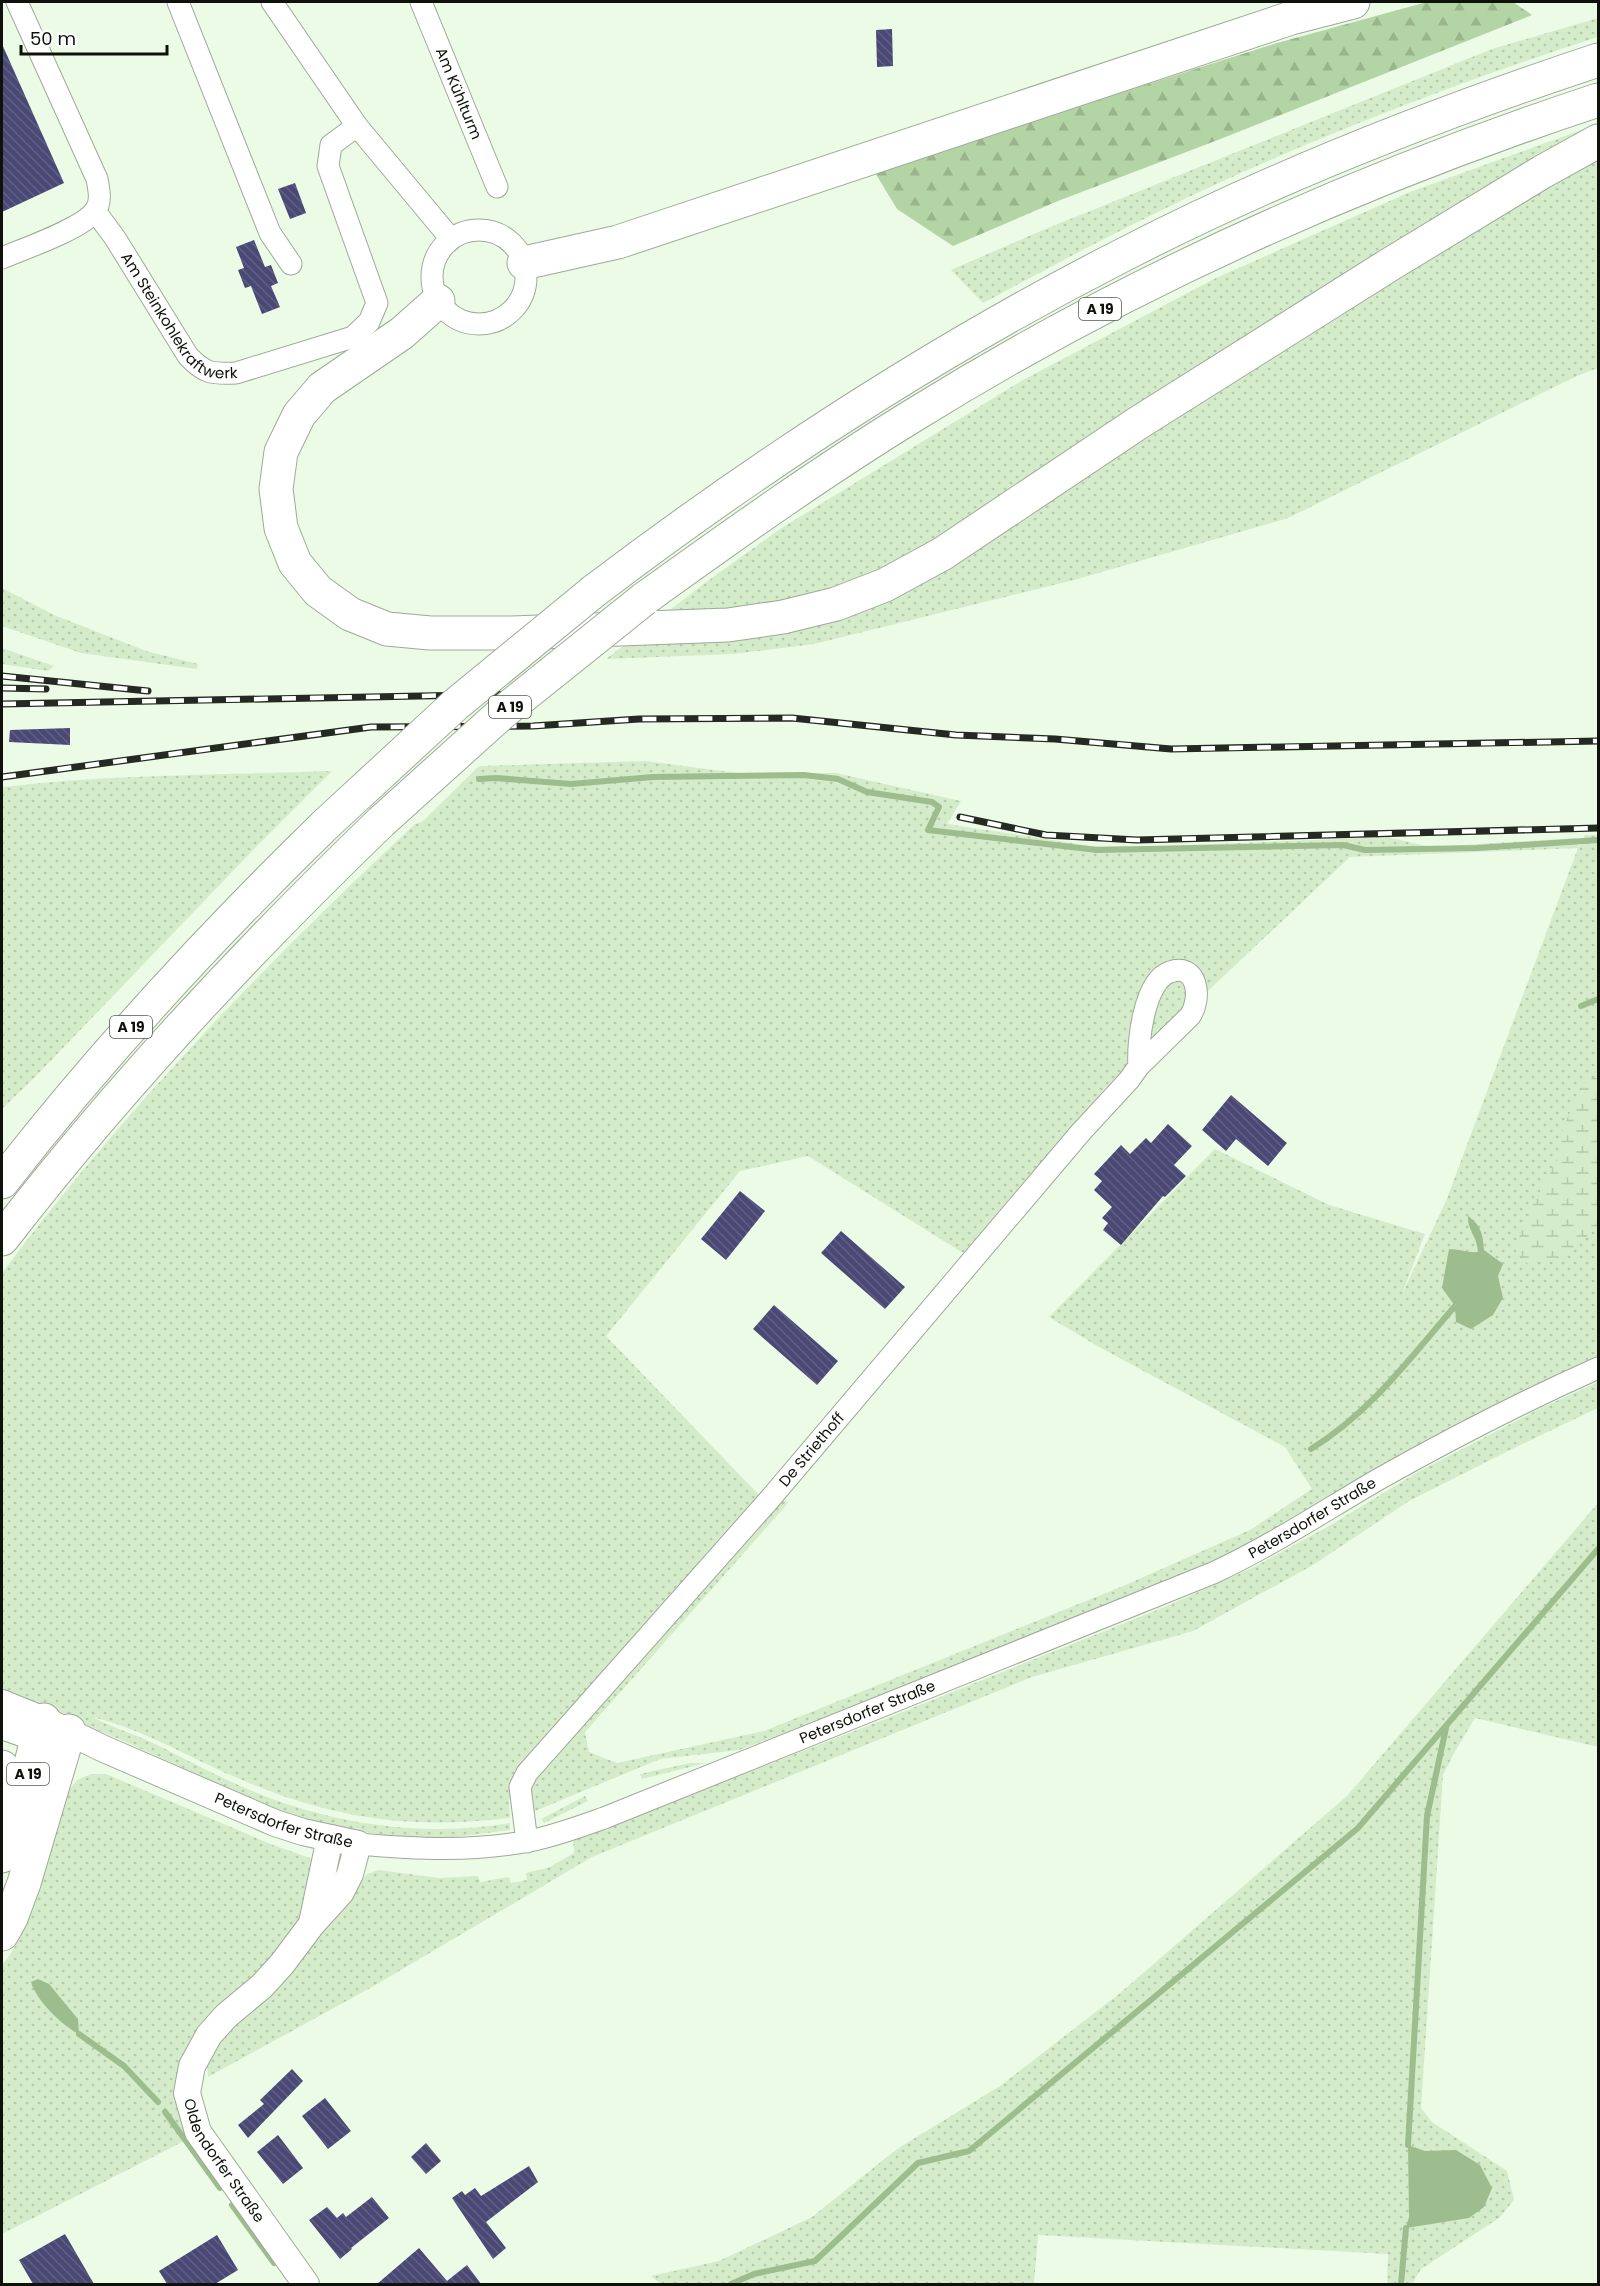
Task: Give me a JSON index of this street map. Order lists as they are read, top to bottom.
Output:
{
  "streets": {
    "highway": ["A 19"],
    "street": [
      "Am Kühlturm",
      "Am Steinkohlekraftwerk",
      "De Striethoff",
      "Petersdorfer Straße",
      "Oldendorfer Straße"
    ]
  },
  "crossings": [
    ["A 19", "Petersdorfer Straße"],
    ["De Striethoff", "Petersdorfer Straße"],
    ["Petersdorfer Straße", "Oldendorfer Straße"]
  ],
  "scale_bar": "50 m"
}
